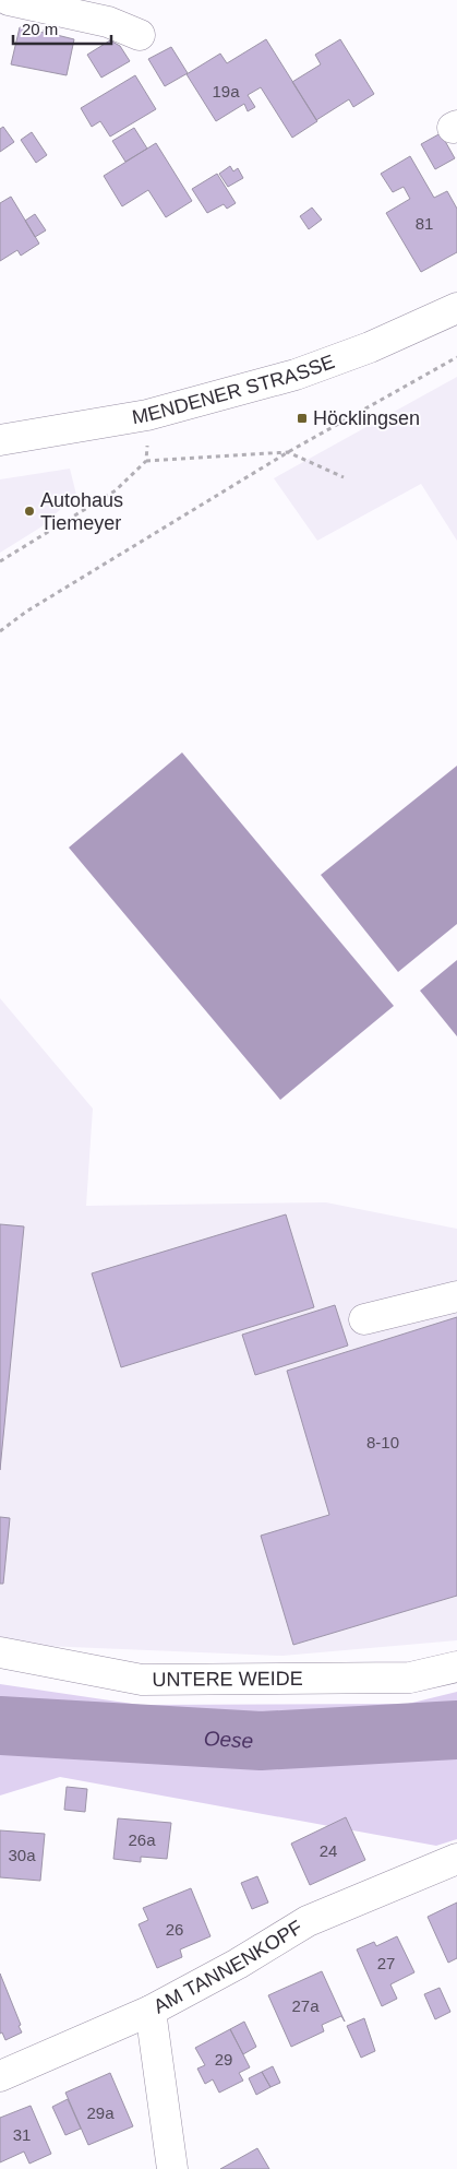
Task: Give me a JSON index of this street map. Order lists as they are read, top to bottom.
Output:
{
  "streets": {
    "street": ["MENDENER STRASSE", "UNTERE WEIDE", "AM TANNENKOPF"]
  },
  "water": ["Oese"],
  "places": {
    "transit": ["Höcklingsen"],
    "other": ["Autohaus Tiemeyer"]
  },
  "house_numbers": [
    "19a",
    "81",
    "8-10",
    "26a",
    "24",
    "30a",
    "26",
    "27",
    "27a",
    "29",
    "29a",
    "31"
  ],
  "scale_bar": "20 m"
}
